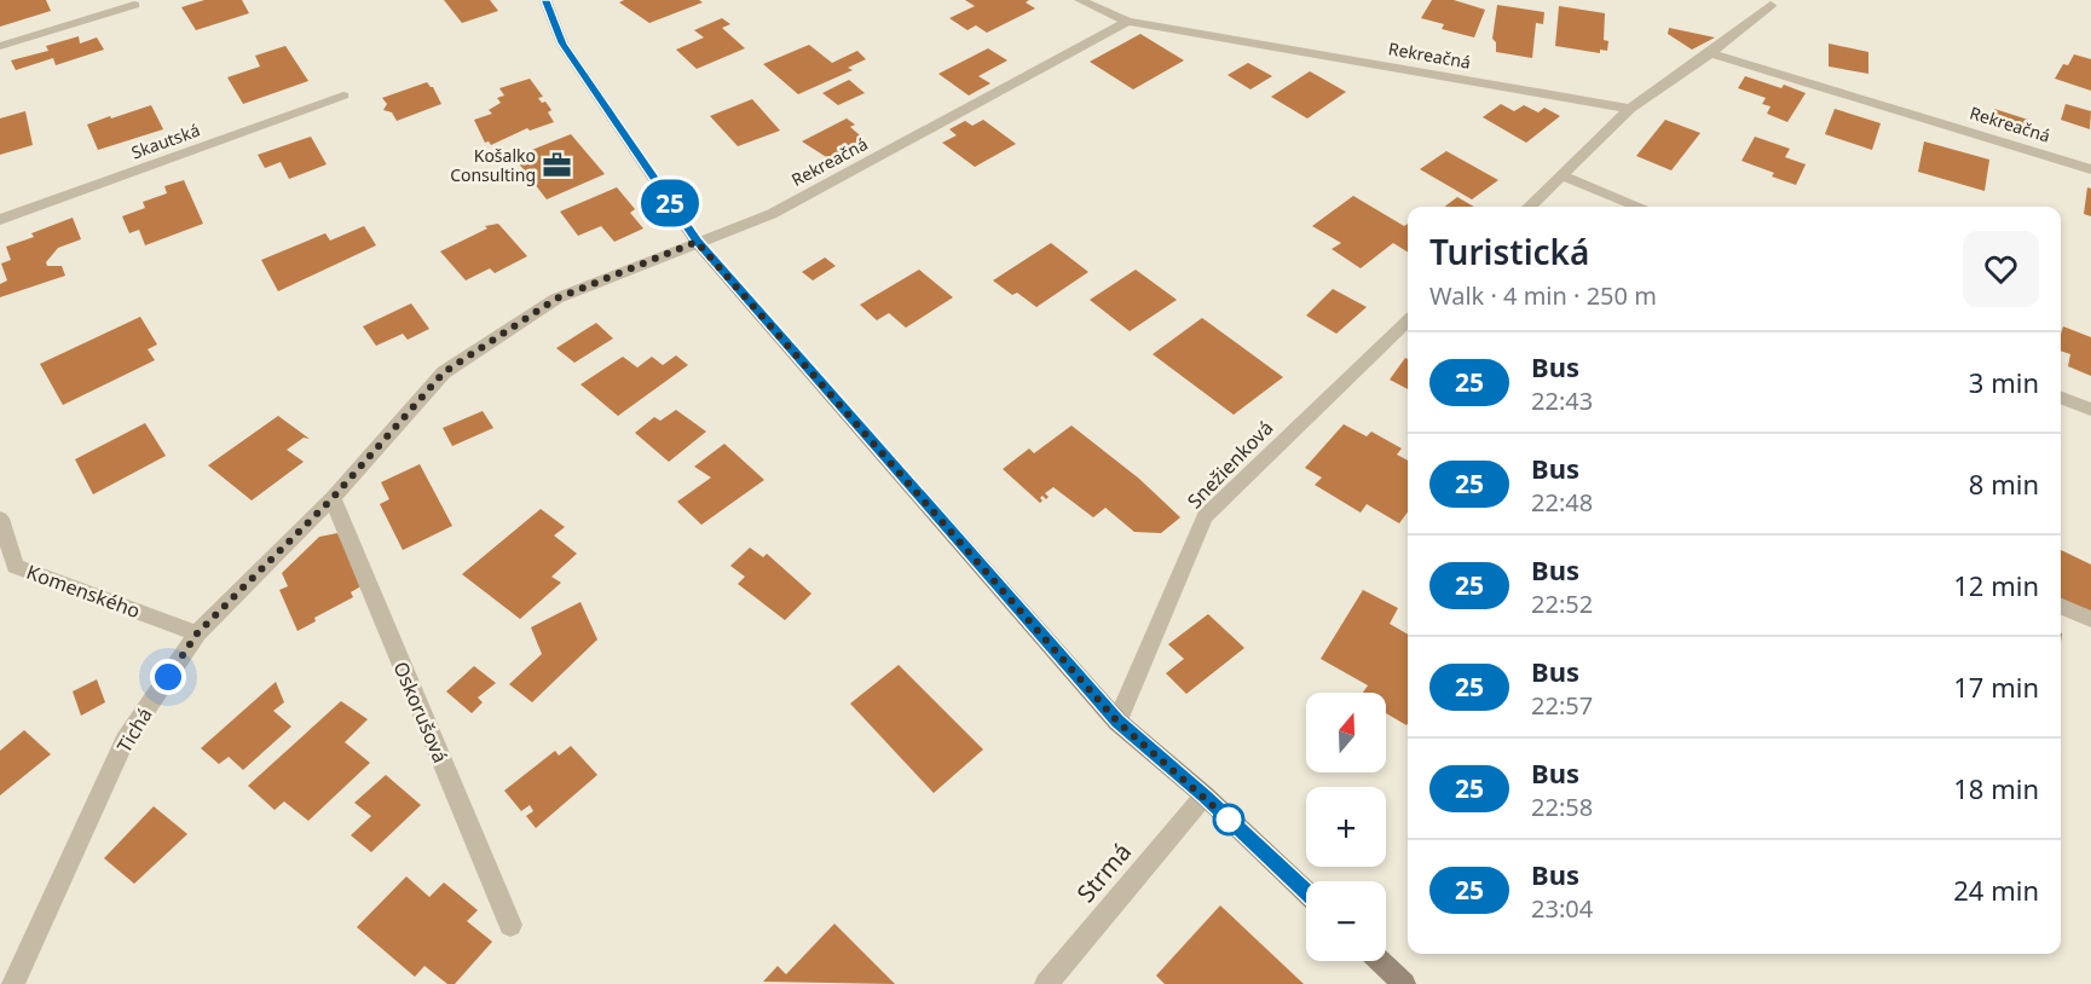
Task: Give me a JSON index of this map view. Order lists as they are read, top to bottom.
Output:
{
  "streets": {
    "street": [
      "Rekreačná",
      "Skautská",
      "Snežienková",
      "Komenského",
      "Oskorušová",
      "Tichá",
      "Strmá"
    ]
  },
  "crossings": [
    ["Rekreačná", "Tichá"],
    ["Komenského", "Tichá"],
    ["Oskorušová", "Tichá"]
  ],
  "places": {
    "office": ["Košalko Consulting"]
  },
  "lines": ["bus line 25"],
  "north": "top",
  "page": {
    "on_map": "25",
    "heading": ["Turistická", "Walk · 4 min · 250 m"],
    "list": [
      {
        "mark": "25",
        "name": "Bus",
        "note": "22:43",
        "value": "3 min"
      },
      {
        "mark": "25",
        "name": "Bus",
        "note": "22:48",
        "value": "8 min"
      },
      {
        "mark": "25",
        "name": "Bus",
        "note": "22:52",
        "value": "12 min"
      },
      {
        "mark": "25",
        "name": "Bus",
        "note": "22:57",
        "value": "17 min"
      },
      {
        "mark": "25",
        "name": "Bus",
        "note": "22:58",
        "value": "18 min"
      },
      {
        "mark": "25",
        "name": "Bus",
        "note": "23:04",
        "value": "24 min"
      }
    ],
    "map_buttons": ["+", "−"]
  }
}
